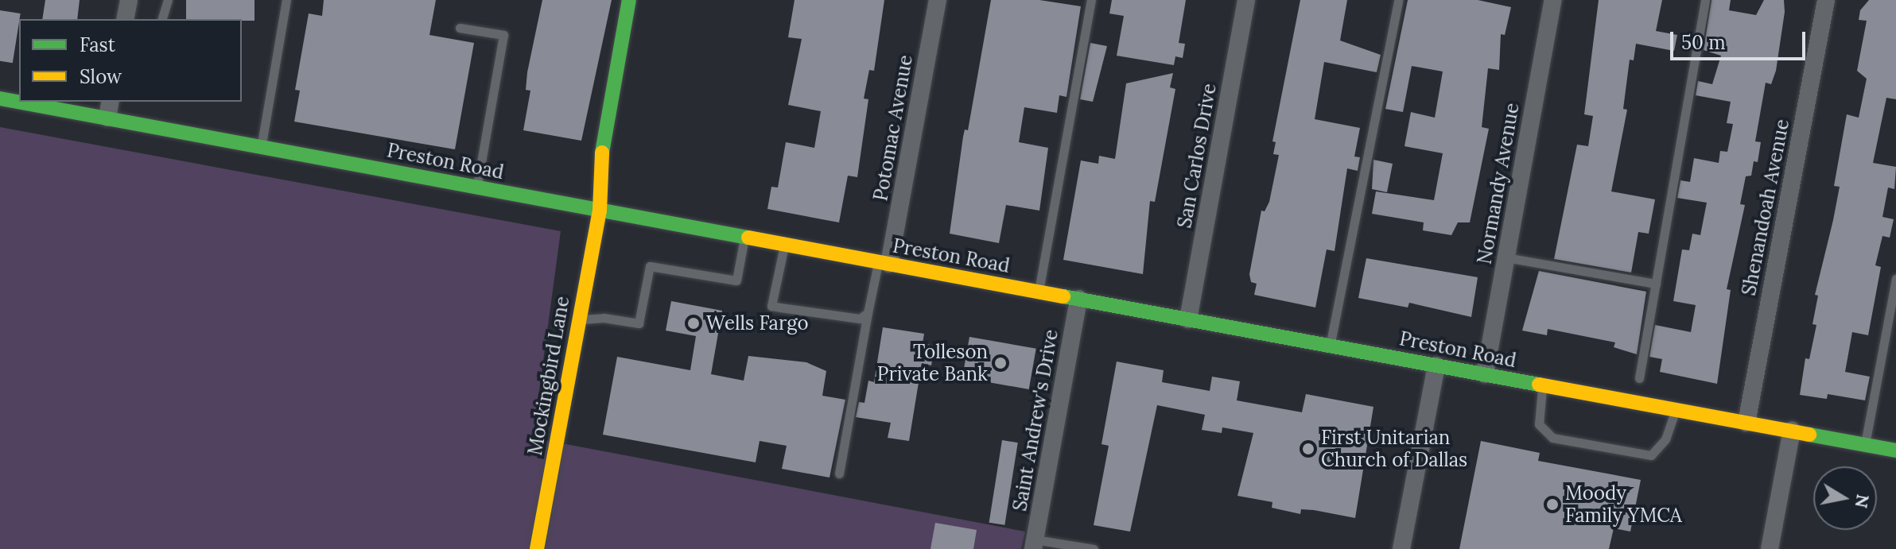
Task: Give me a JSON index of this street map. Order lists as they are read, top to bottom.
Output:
{
  "streets": {
    "main road": ["Preston Road", "Mockingbird Lane"],
    "street": [
      "Potomac Avenue",
      "San Carlos Drive",
      "Normandy Avenue",
      "Shenandoah Avenue",
      "Saint Andrew's Drive"
    ]
  },
  "crossings": [
    ["Potomac Avenue", "Preston Road"],
    ["San Carlos Drive", "Preston Road"],
    ["Preston Road", "Normandy Avenue"],
    ["Preston Road", "Shenandoah Avenue"],
    ["Preston Road", "Mockingbird Lane"],
    ["Preston Road", "Saint Andrew's Drive"]
  ],
  "places": [
    "Wells Fargo",
    "Tolleson Private Bank",
    "First Unitarian Church of Dallas",
    "Moody Family YMCA"
  ],
  "legend": ["Fast", "Slow"],
  "scale_bar": "50 m",
  "north": "right"
}
